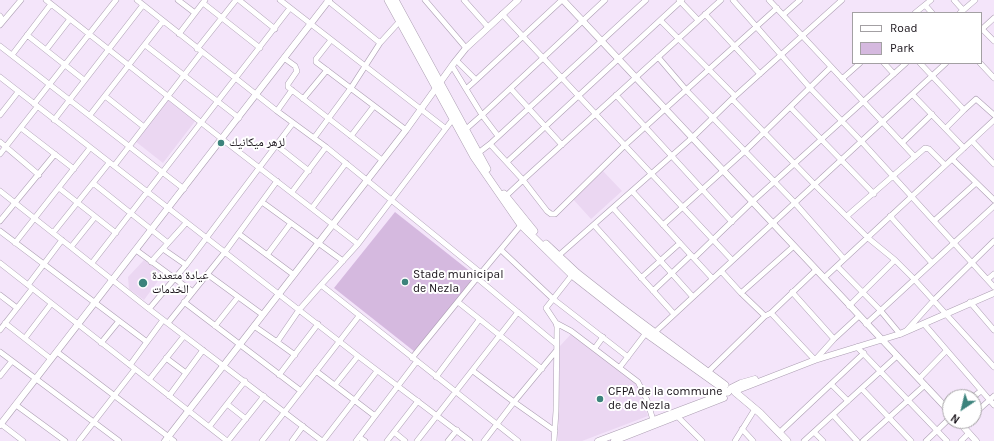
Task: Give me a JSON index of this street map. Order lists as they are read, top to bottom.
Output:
{
  "places": [
    "لزهر ميكانيك",
    "Stade municipal de Nezla",
    "عيادة متعددة الخدمات",
    "CFPA de la commune de de Nezla"
  ],
  "legend": ["Road", "Park"],
  "north": "bottom left"
}
